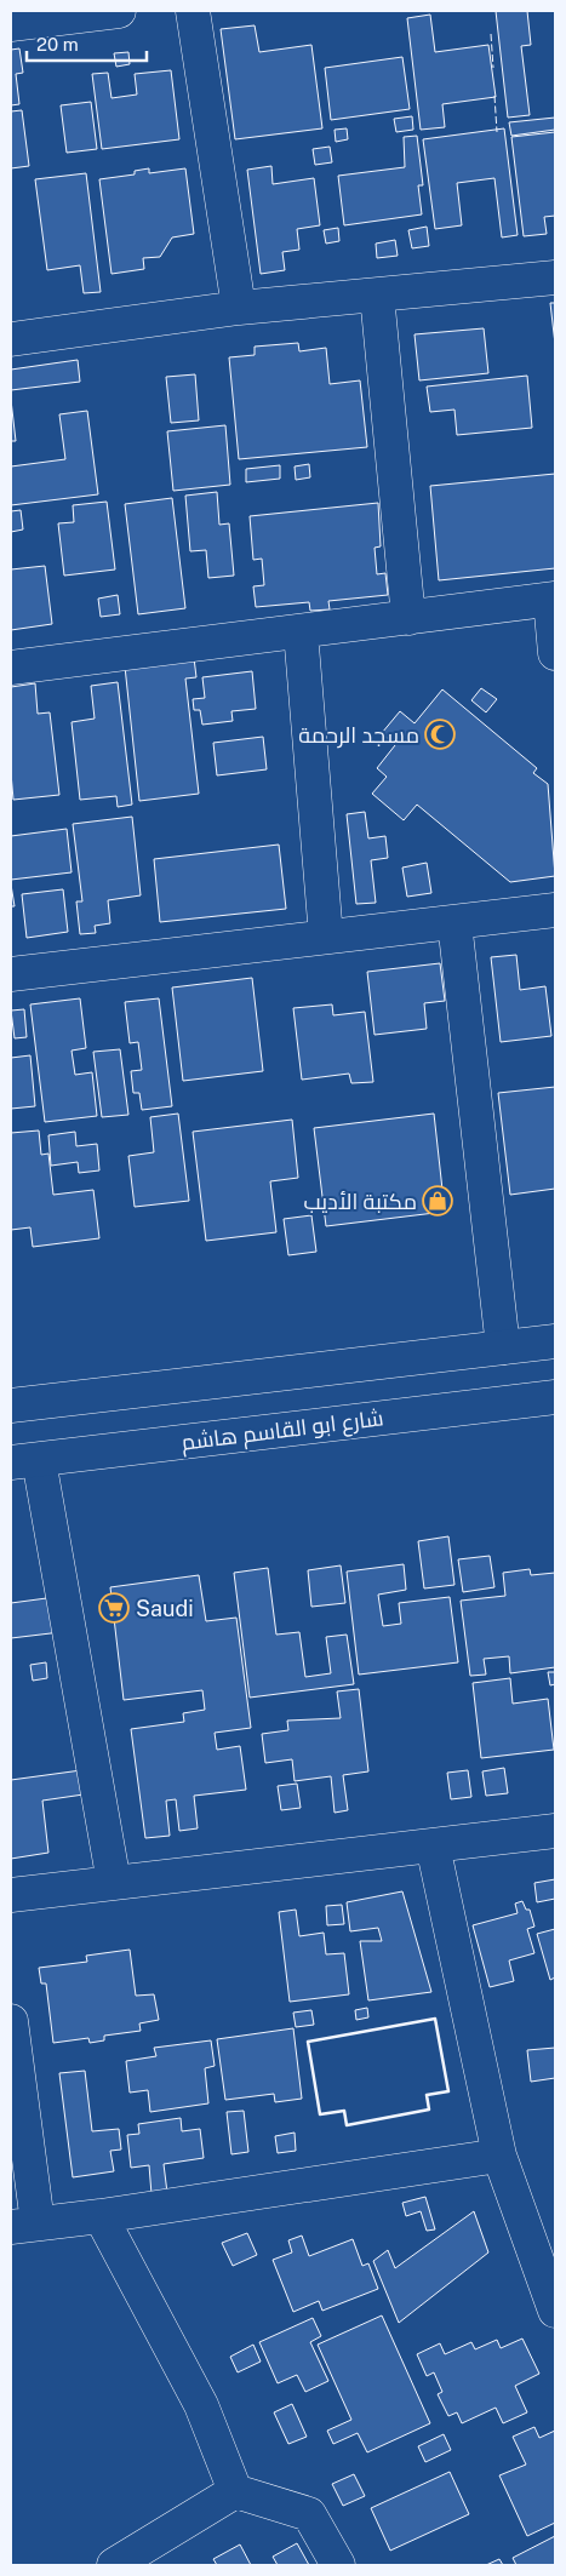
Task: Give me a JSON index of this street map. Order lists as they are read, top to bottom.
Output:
{
  "streets": {
    "street": ["شارع ابو القاسم هاشم"]
  },
  "places": {
    "mosque": ["مسجد الرحمة"],
    "shop": ["مكتبة الأديب"],
    "supermarket": ["Saudi"]
  },
  "scale_bar": "20 m"
}
